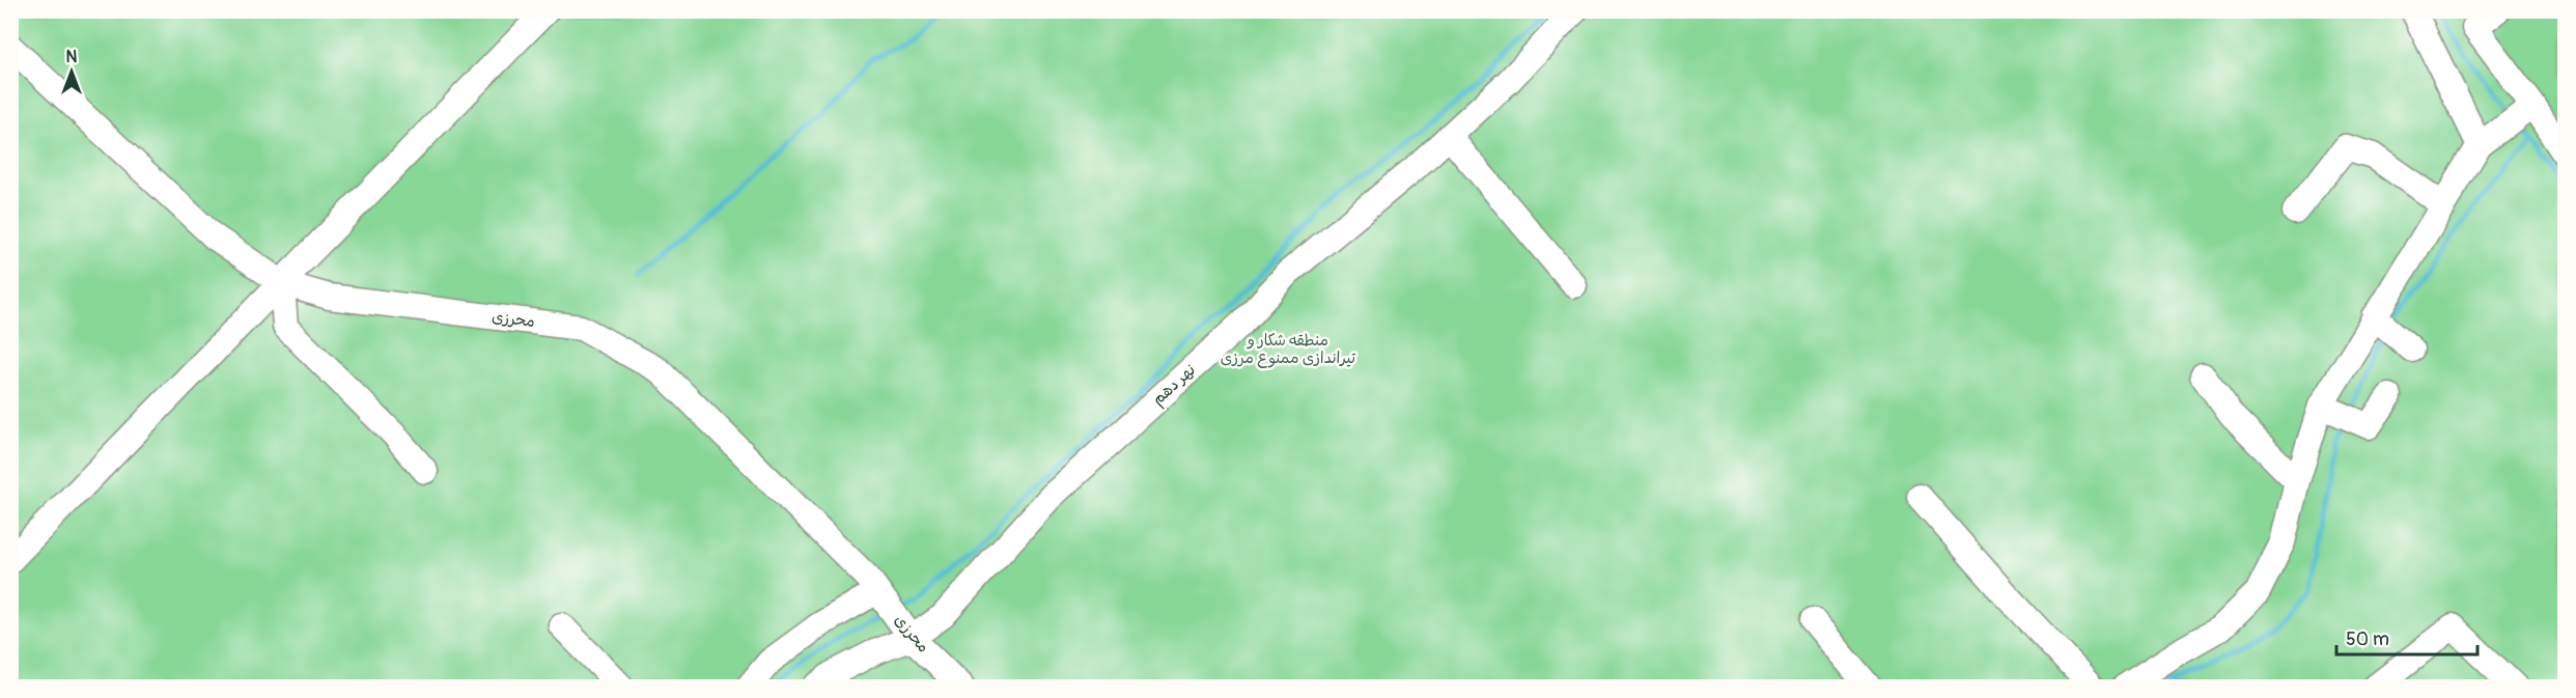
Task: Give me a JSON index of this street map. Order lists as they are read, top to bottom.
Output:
{
  "streets": {
    "street": ["محرزی", "نهر دهم"]
  },
  "crossings": [
    ["محرزی", "نهر دهم"]
  ],
  "parks": ["منطقه شکار و تیراندازی ممنوع مرزی"],
  "scale_bar": "50 m",
  "north": "top"
}
